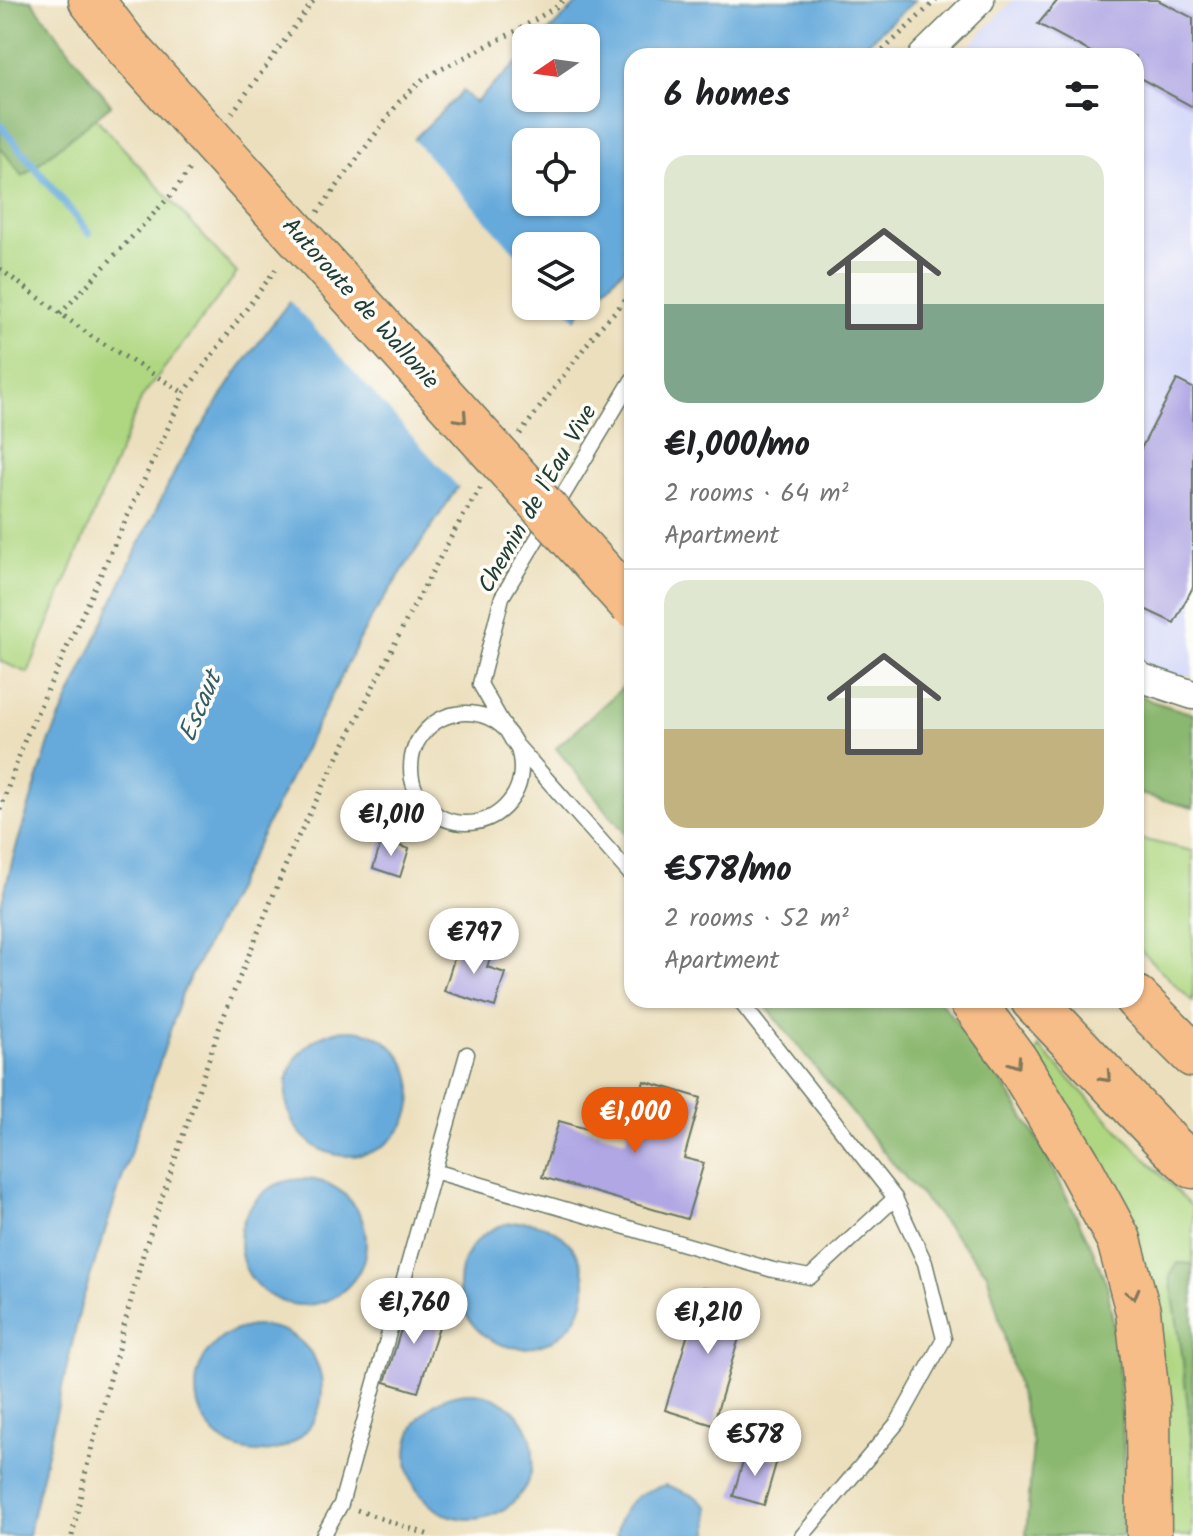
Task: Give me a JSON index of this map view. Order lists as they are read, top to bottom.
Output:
{
  "streets": {
    "highway": ["Autoroute de Wallonie"],
    "lane": ["Chemin de l'Eau Vive"]
  },
  "water": ["Escaut"],
  "north": "left",
  "page": {
    "heading": "6 homes",
    "list": [
      {
        "name": "€1,000/mo",
        "note": "2 rooms · 64 m² · Apartment"
      },
      {
        "name": "€578/mo",
        "note": "2 rooms · 52 m² · Apartment"
      }
    ],
    "price": [
      "€1,010",
      "€797",
      "€1,000",
      "€1,760",
      "€1,210",
      "€578"
    ]
  }
}
